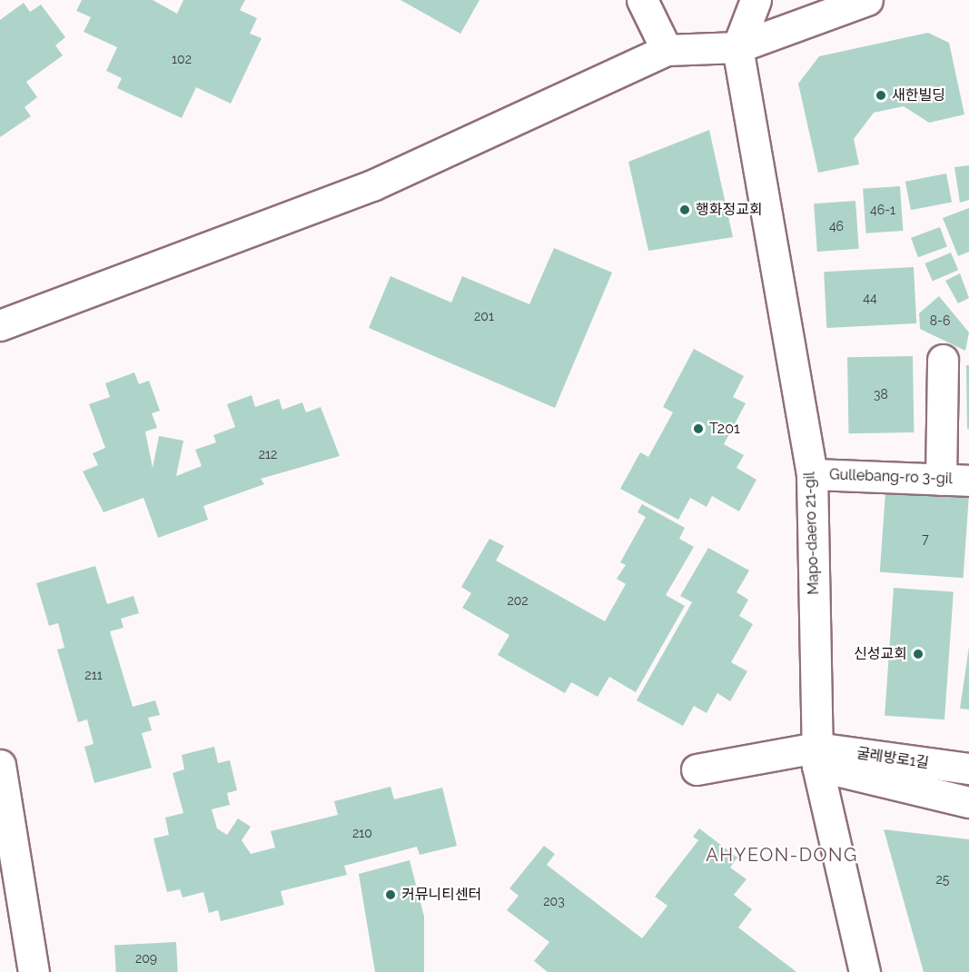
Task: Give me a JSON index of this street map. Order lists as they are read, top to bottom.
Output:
{
  "streets": {
    "street": ["Gullebang-ro 3-gil", "Mapo-daero 21-gil", "굴레방로1길"]
  },
  "crossings": [
    ["Gullebang-ro 3-gil", "Mapo-daero 21-gil"],
    ["Mapo-daero 21-gil", "굴레방로1길"]
  ],
  "districts": ["AHYEON-DONG"],
  "places": [
    "새한빌딩",
    "행화정교회",
    "T201",
    "신성교회",
    "커뮤니티센터"
  ],
  "house_numbers": [
    "102",
    "46-1",
    "46",
    "44",
    "201",
    "8-6",
    "38",
    "212",
    "7",
    "202",
    "211",
    "210",
    "25",
    "203",
    "209"
  ]
}
